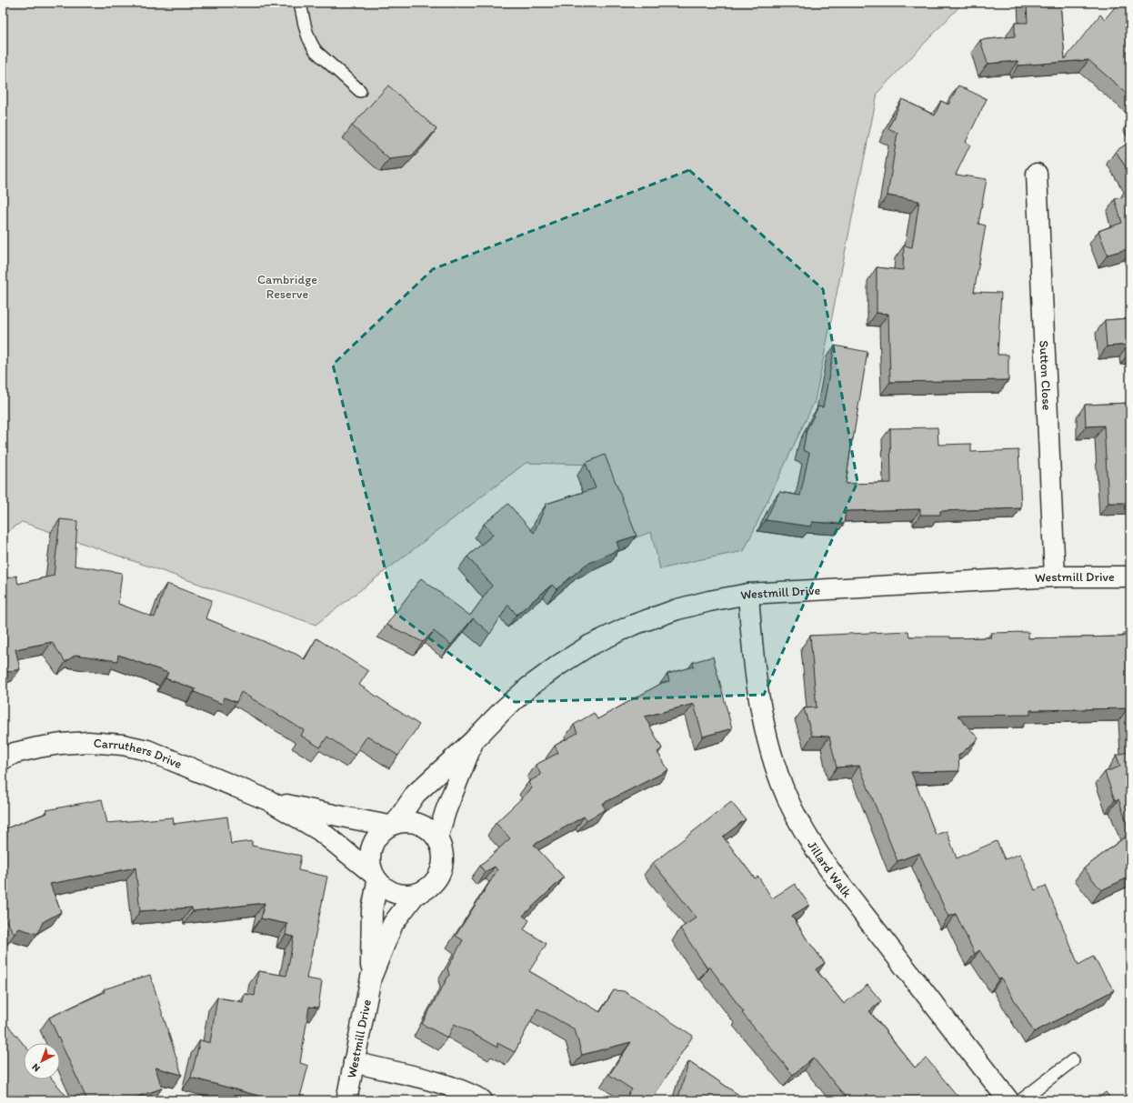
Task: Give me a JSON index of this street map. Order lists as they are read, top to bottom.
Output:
{
  "streets": {
    "street": [
      "Sutton Close",
      "Westmill Drive",
      "Carruthers Drive",
      "Jillard Walk"
    ]
  },
  "crossings": [
    ["Sutton Close", "Westmill Drive"],
    ["Westmill Drive", "Carruthers Drive"],
    ["Westmill Drive", "Jillard Walk"]
  ],
  "parks": ["Cambridge Reserve"],
  "north": "bottom left"
}
